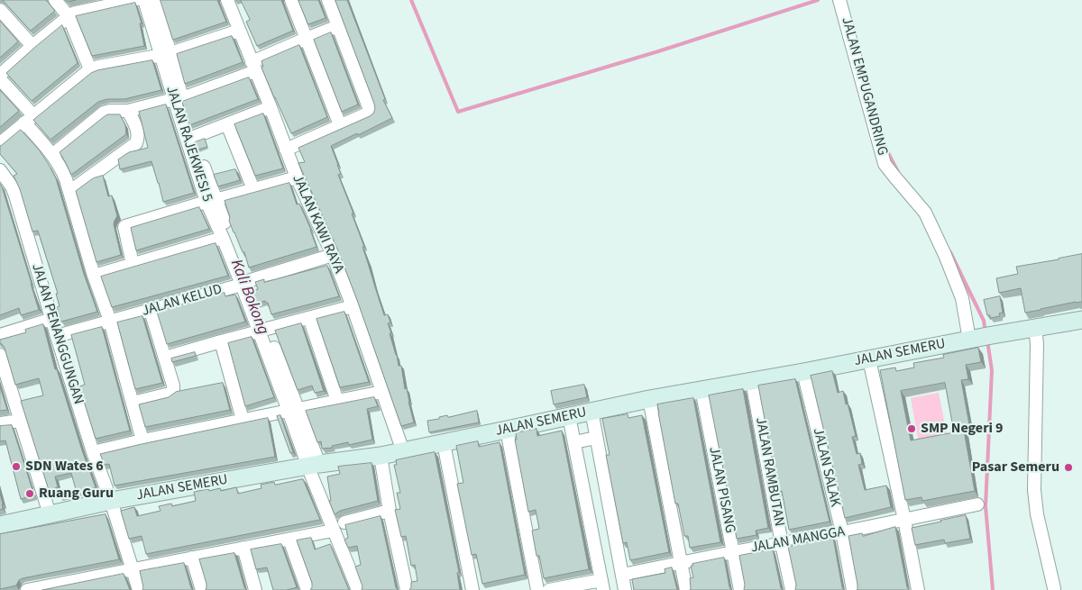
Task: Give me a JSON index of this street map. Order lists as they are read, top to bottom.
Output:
{
  "streets": {
    "street": [
      "JALAN EMPUGANDRING",
      "JALAN RAJEKWESI 5",
      "JALAN KAWI RAYA",
      "JALAN KELUD",
      "JALAN PENANGGUNGAN",
      "JALAN SEMERU",
      "JALAN SALAK",
      "JALAN RAMBUTAN",
      "JALAN PISANG",
      "JALAN MANGGA"
    ]
  },
  "crossings": [
    ["JALAN EMPUGANDRING", "JALAN SEMERU"],
    ["JALAN RAJEKWESI 5", "JALAN KELUD"],
    ["JALAN KAWI RAYA", "JALAN KELUD"],
    ["JALAN KAWI RAYA", "JALAN SEMERU"],
    ["JALAN KELUD", "JALAN PENANGGUNGAN"],
    ["JALAN PENANGGUNGAN", "JALAN SEMERU"],
    ["JALAN SEMERU", "JALAN SALAK"],
    ["JALAN SEMERU", "JALAN RAMBUTAN"],
    ["JALAN SEMERU", "JALAN PISANG"],
    ["JALAN SALAK", "JALAN MANGGA"],
    ["JALAN RAMBUTAN", "JALAN MANGGA"],
    ["JALAN PISANG", "JALAN MANGGA"]
  ],
  "water": ["Kali Bokong"],
  "places": [
    "SMP Negeri 9",
    "SDN Wates 6",
    "Pasar Semeru",
    "Ruang Guru"
  ]
}
